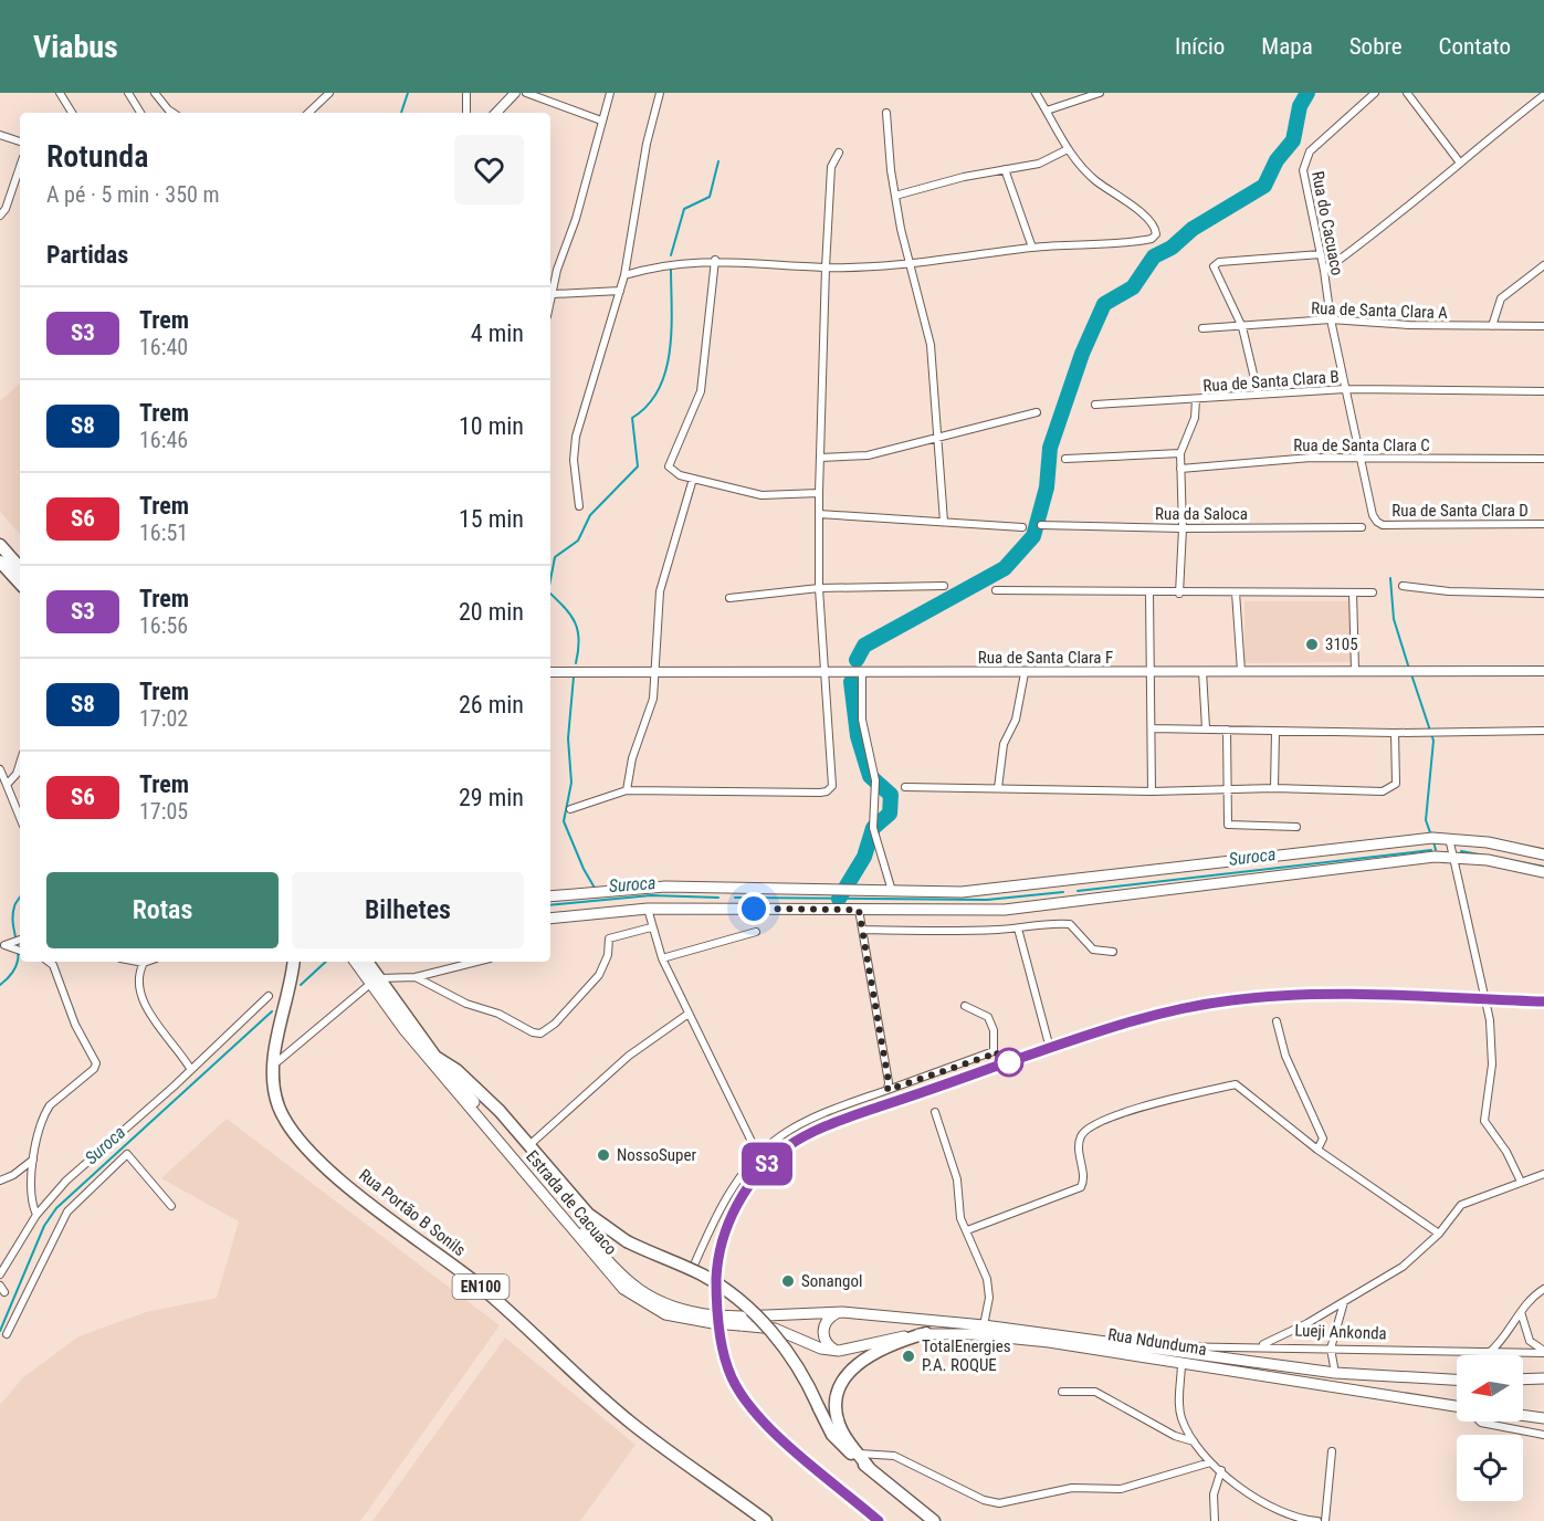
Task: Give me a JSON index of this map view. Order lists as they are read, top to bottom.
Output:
{
  "streets": {
    "main road": [
      "Estrada de Cacuaco",
      "Rua Portão B Sonils",
      "EN100",
      "Rua Ndunduma"
    ],
    "street": [
      "Rua do Cacuaco",
      "Rua de Santa Clara A",
      "Rua de Santa Clara B",
      "Rua de Santa Clara C",
      "Rua de Santa Clara D",
      "Rua da Saloca",
      "Rua de Santa Clara F",
      "Lueji Ankonda"
    ]
  },
  "crossings": [
    ["Rua do Cacuaco", "Rua de Santa Clara A"],
    ["Rua do Cacuaco", "Rua de Santa Clara B"],
    ["Rua do Cacuaco", "Rua de Santa Clara C"],
    ["Rua do Cacuaco", "Rua de Santa Clara D"],
    ["Rua de Santa Clara B", "Rua de Santa Clara C"],
    ["Rua de Santa Clara B", "Rua da Saloca"],
    ["Estrada de Cacuaco", "Rua Ndunduma"],
    ["Lueji Ankonda", "Rua Ndunduma"]
  ],
  "water": ["Suroca"],
  "places": [
    "3105",
    "NossoSuper",
    "Sonangol",
    "TotalEnergies P.A. ROQUE"
  ],
  "north": "left",
  "page": {
    "header": "Viabus",
    "nav": [
      "Início",
      "Mapa",
      "Sobre",
      "Contato"
    ],
    "on_map": "S3",
    "heading": [
      ["Rotunda", "A pé · 5 min · 350 m"],
      "Partidas"
    ],
    "list": [
      {
        "mark": "S3",
        "name": "Trem",
        "note": "16:40",
        "value": "4 min"
      },
      {
        "mark": "S8",
        "name": "Trem",
        "note": "16:46",
        "value": "10 min"
      },
      {
        "mark": "S6",
        "name": "Trem",
        "note": "16:51",
        "value": "15 min"
      },
      {
        "mark": "S3",
        "name": "Trem",
        "note": "16:56",
        "value": "20 min"
      },
      {
        "mark": "S8",
        "name": "Trem",
        "note": "17:02",
        "value": "26 min"
      },
      {
        "mark": "S6",
        "name": "Trem",
        "note": "17:05",
        "value": "29 min"
      }
    ],
    "buttons": ["Rotas", "Bilhetes"]
  }
}
